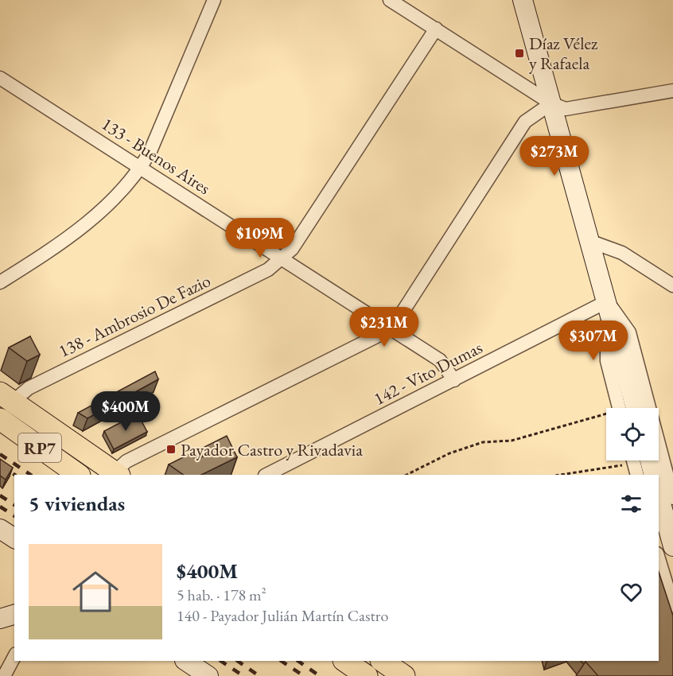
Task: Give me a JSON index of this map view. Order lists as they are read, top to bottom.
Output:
{
  "streets": {
    "main road": ["RP7"],
    "street": ["133 - Buenos Aires", "138 - Ambrosio De Fazio", "142 - Vito Dumas"]
  },
  "crossings": [
    ["133 - Buenos Aires", "138 - Ambrosio De Fazio"],
    ["133 - Buenos Aires", "142 - Vito Dumas"],
    ["138 - Ambrosio De Fazio", "RP7"]
  ],
  "places": {
    "transit": ["Díaz Vélez y Rafaela", "Payador Castro y Rivadavia"]
  },
  "page": {
    "price": [
      "$273M",
      "$109M",
      "$231M",
      "$307M",
      "$400M"
    ],
    "heading": "5 viviendas",
    "list": [
      {
        "name": "$400M",
        "note": "5 hab. · 178 m² · 140 - Payador Julián Martín Castro"
      }
    ]
  }
}
